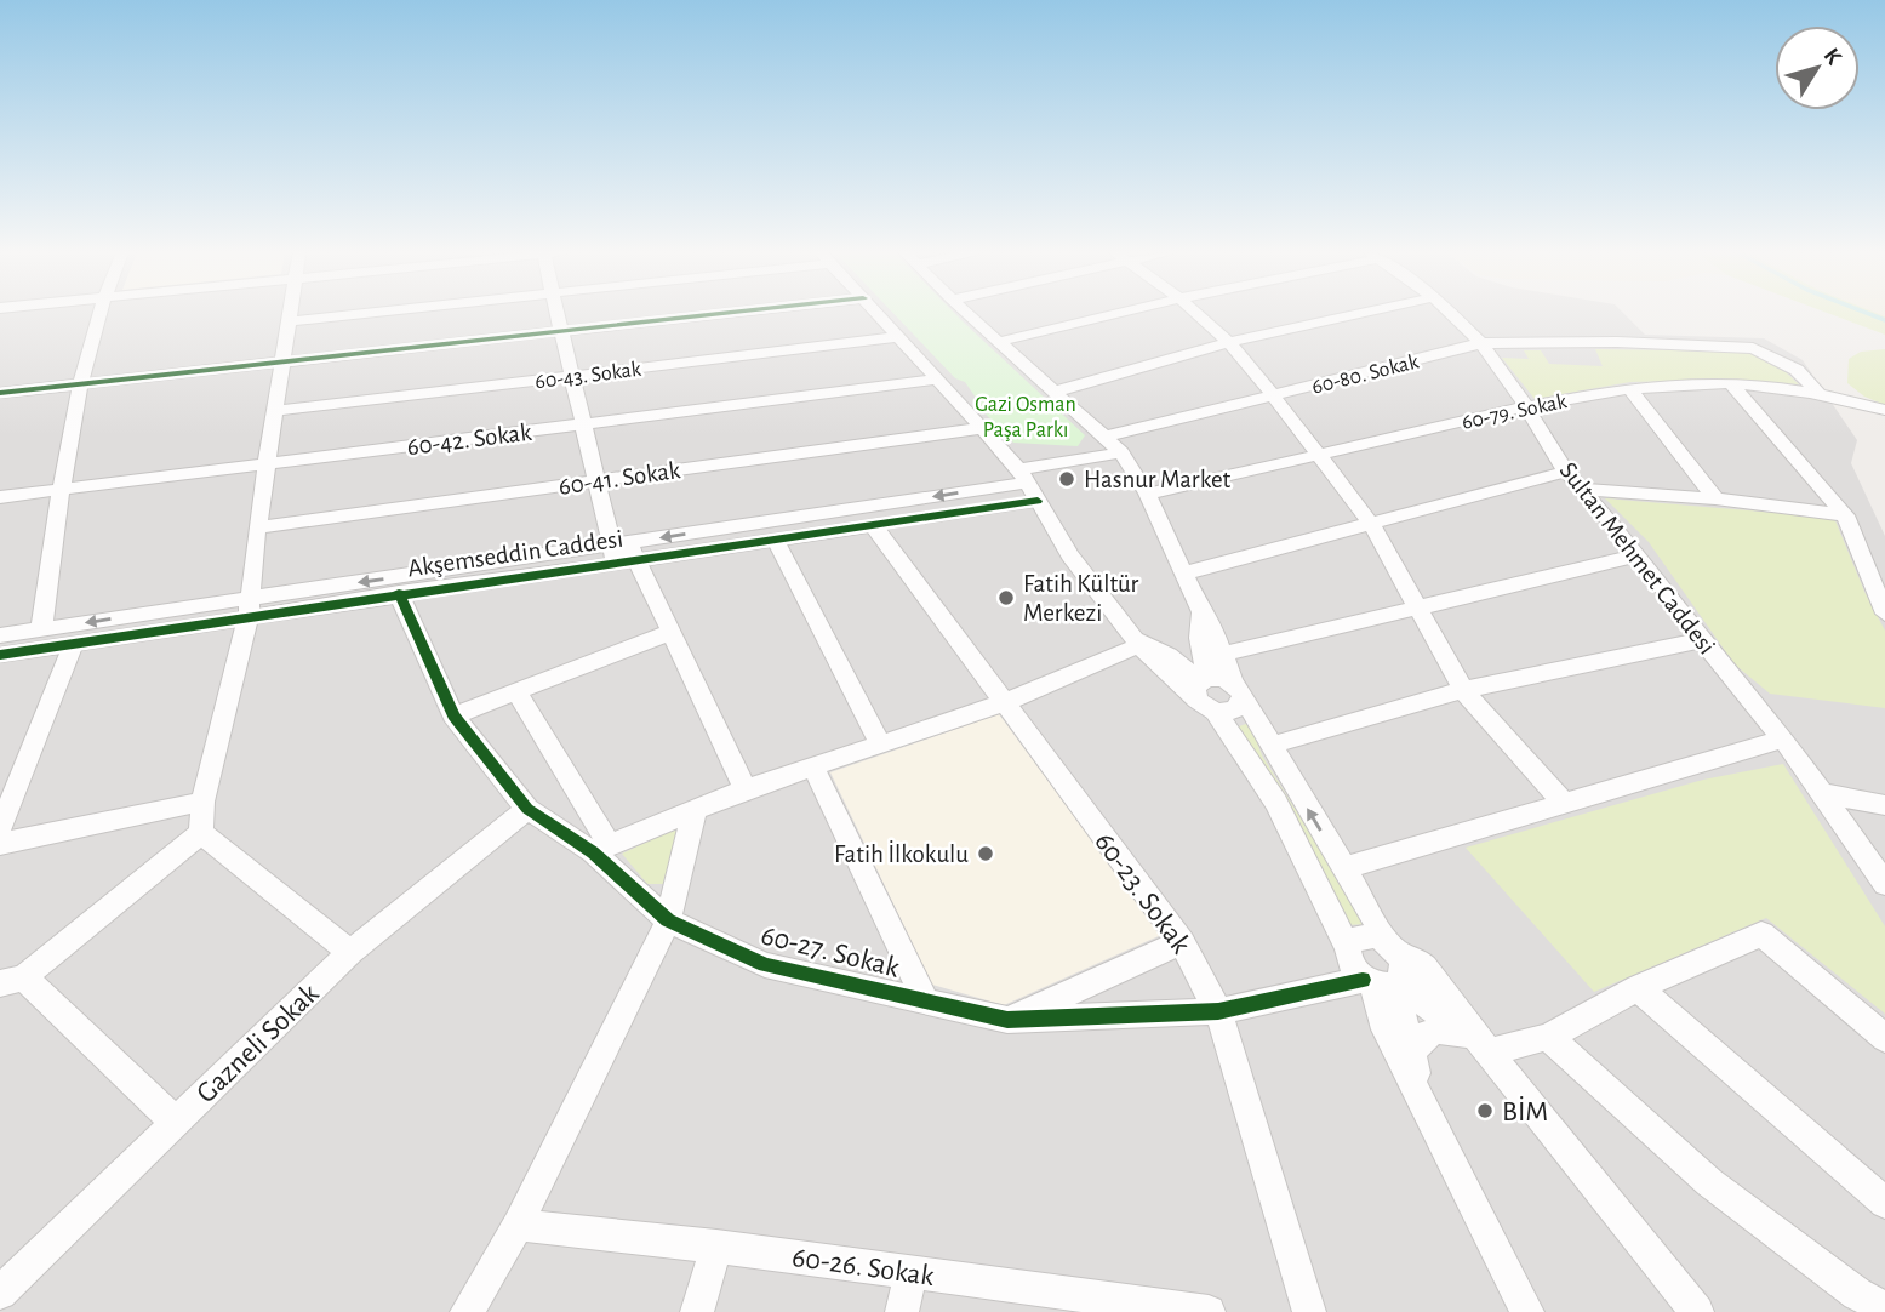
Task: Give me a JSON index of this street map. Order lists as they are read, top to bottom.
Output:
{
  "streets": {
    "street": [
      "60-80. Sokak",
      "60-43. Sokak",
      "60-79. Sokak",
      "60-42. Sokak",
      "60-41. Sokak",
      "Akşemseddin Caddesi",
      "Sultan Mehmet Caddesi",
      "60-23. Sokak",
      "60-27. Sokak",
      "Gazneli Sokak",
      "60-26. Sokak"
    ]
  },
  "crossings": [
    ["60-80. Sokak", "60-79. Sokak"],
    ["60-80. Sokak", "Sultan Mehmet Caddesi"],
    ["60-79. Sokak", "Sultan Mehmet Caddesi"],
    ["Akşemseddin Caddesi", "60-23. Sokak"],
    ["Akşemseddin Caddesi", "60-27. Sokak"],
    ["60-23. Sokak", "60-27. Sokak"],
    ["60-27. Sokak", "Gazneli Sokak"]
  ],
  "parks": ["Gazi Osman Paşa Parkı"],
  "places": [
    "Hasnur Market",
    "Fatih Kültür Merkezi",
    "Fatih İlkokulu",
    "BİM"
  ],
  "north": "top right"
}
